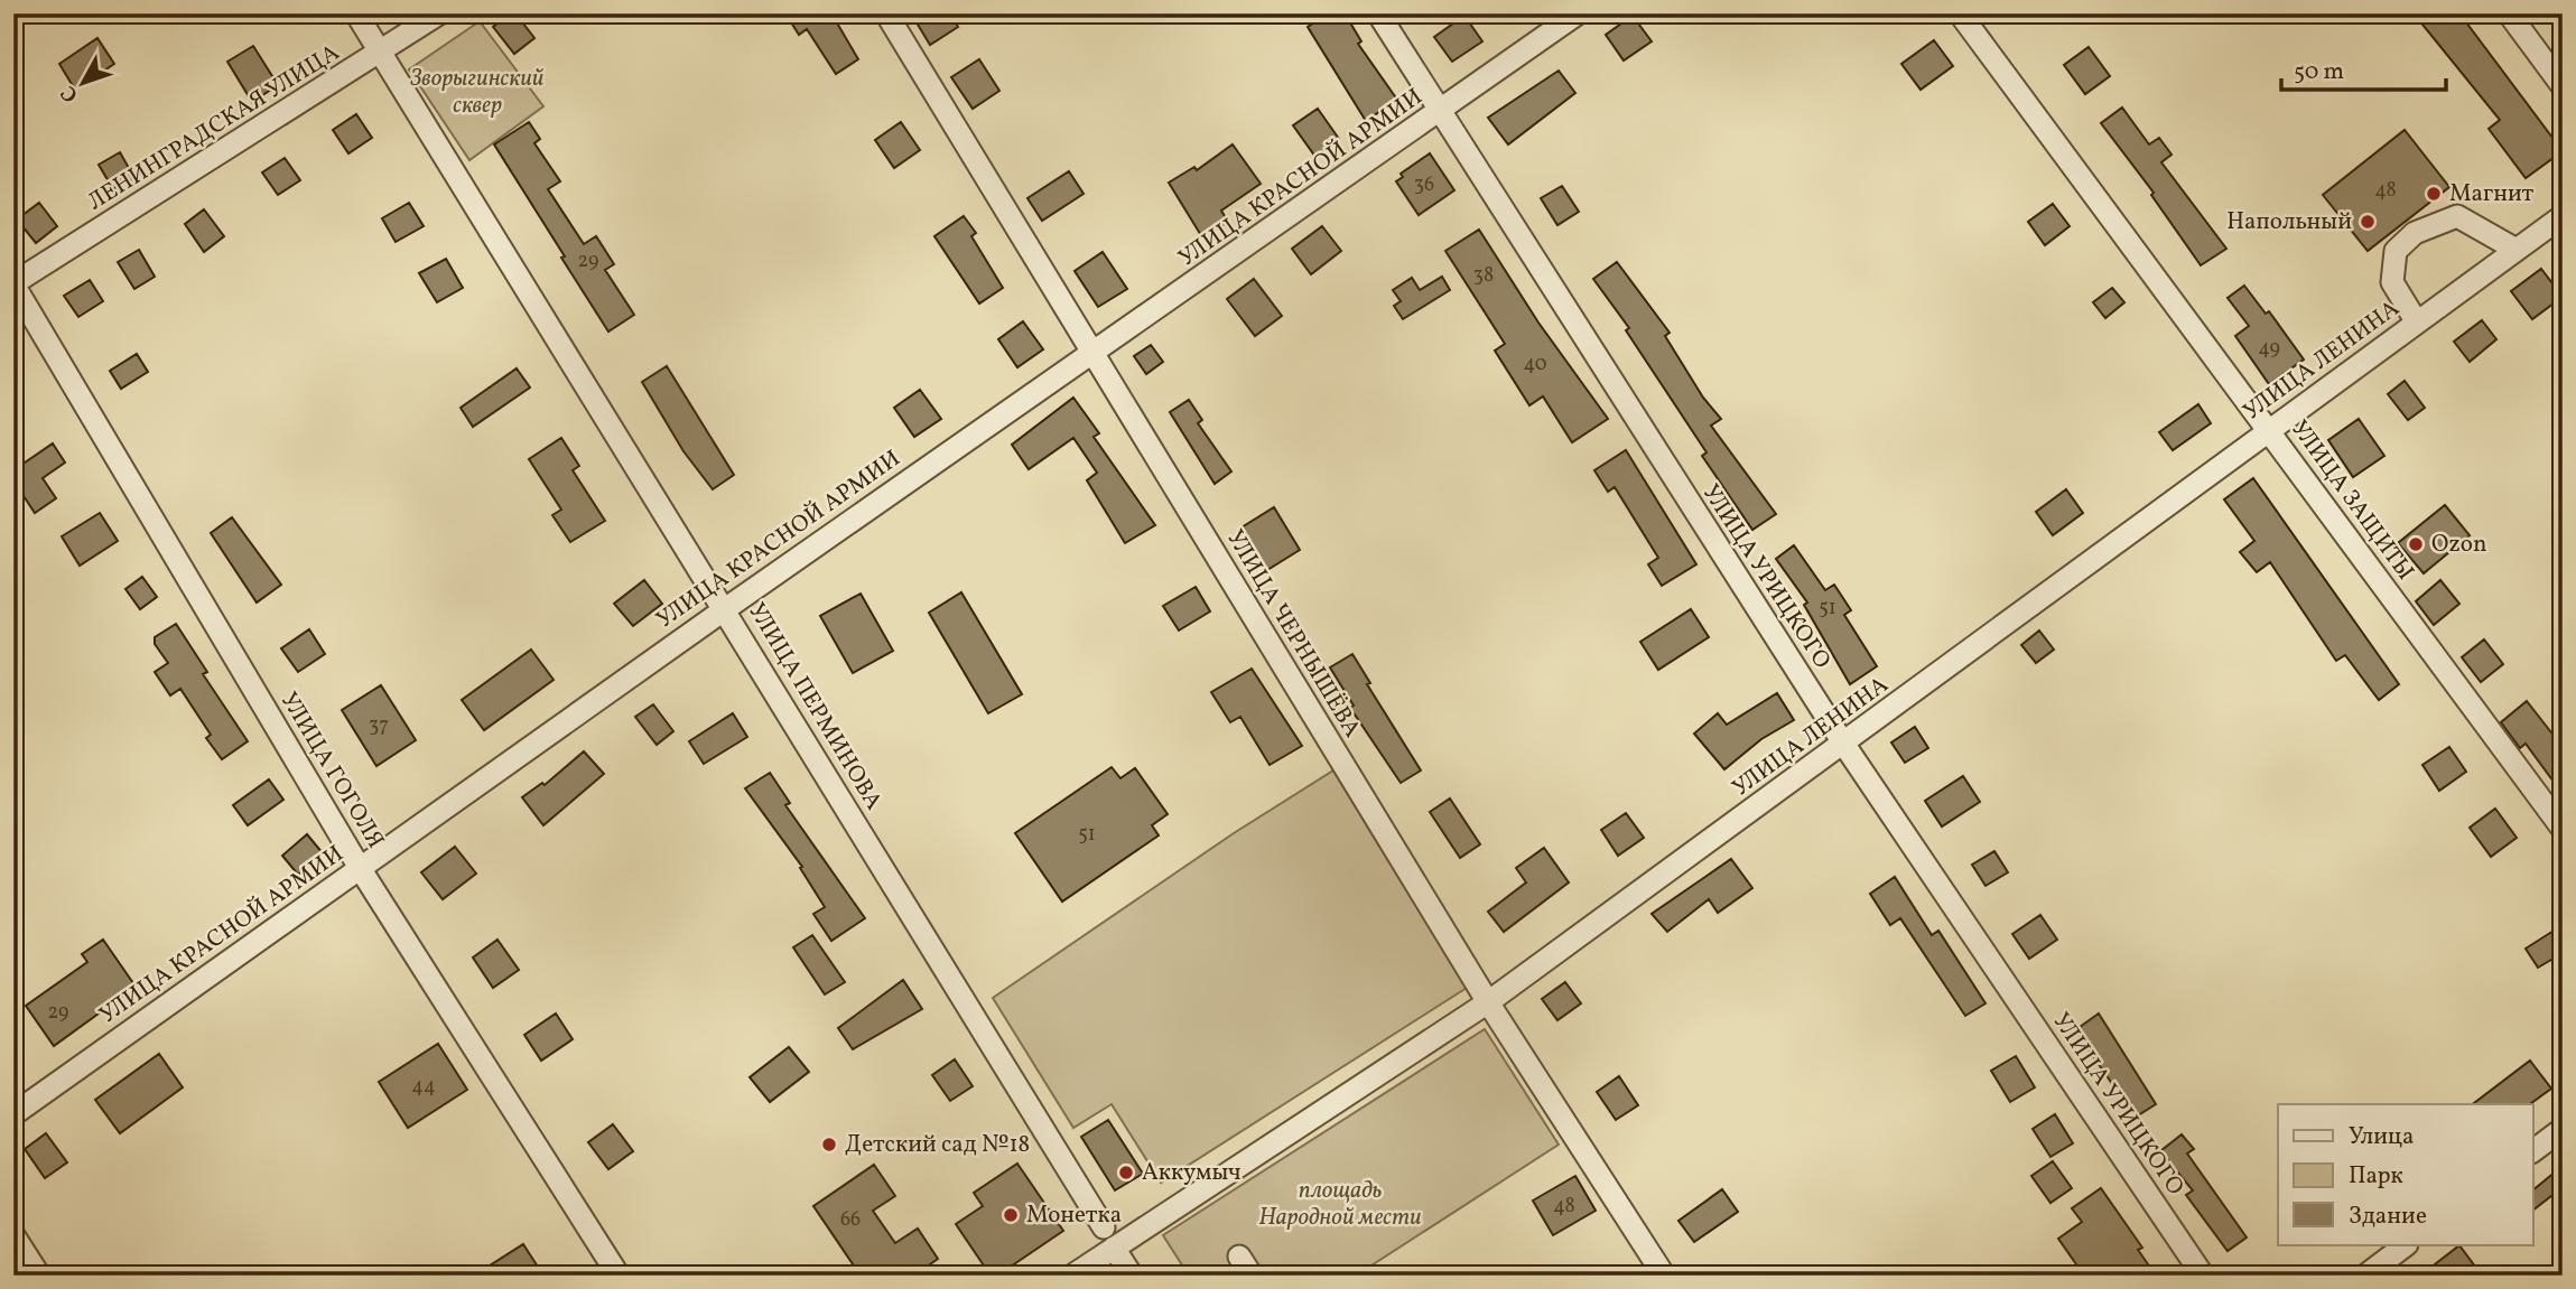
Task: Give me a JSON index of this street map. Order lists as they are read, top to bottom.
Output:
{
  "streets": {
    "street": [
      "ЛЕНИНГРАДСКАЯ УЛИЦА",
      "УЛИЦА КРАСНОЙ АРМИИ",
      "УЛИЦА ЛЕНИНА",
      "УЛИЦА ЗАЩИТЫ",
      "УЛИЦА УРИЦКОГО",
      "УЛИЦА ЧЕРНЫШЁВА",
      "УЛИЦА ПЕРМИНОВА",
      "УЛИЦА ГОГОЛЯ"
    ]
  },
  "crossings": [
    ["ЛЕНИНГРАДСКАЯ УЛИЦА", "УЛИЦА ПЕРМИНОВА"],
    ["ЛЕНИНГРАДСКАЯ УЛИЦА", "УЛИЦА ГОГОЛЯ"],
    ["УЛИЦА КРАСНОЙ АРМИИ", "УЛИЦА УРИЦКОГО"],
    ["УЛИЦА КРАСНОЙ АРМИИ", "УЛИЦА ЧЕРНЫШЁВА"],
    ["УЛИЦА КРАСНОЙ АРМИИ", "УЛИЦА ПЕРМИНОВА"],
    ["УЛИЦА КРАСНОЙ АРМИИ", "УЛИЦА ГОГОЛЯ"],
    ["УЛИЦА ЛЕНИНА", "УЛИЦА ЗАЩИТЫ"],
    ["УЛИЦА ЛЕНИНА", "УЛИЦА УРИЦКОГО"],
    ["УЛИЦА ЛЕНИНА", "УЛИЦА ЧЕРНЫШЁВА"]
  ],
  "parks": ["Зворыгинский сквер", "площадь Народной мести"],
  "places": [
    "Магнит",
    "Напольный",
    "Ozon",
    "Детский сад №18",
    "Аккумыч",
    "Монетка"
  ],
  "house_numbers": [
    "36",
    "48",
    "29",
    "38",
    "49",
    "40",
    "51",
    "37",
    "51",
    "29",
    "44",
    "48",
    "66"
  ],
  "legend": ["Улица", "Парк", "Здание"],
  "scale_bar": "50 m",
  "north": "bottom left"
}
